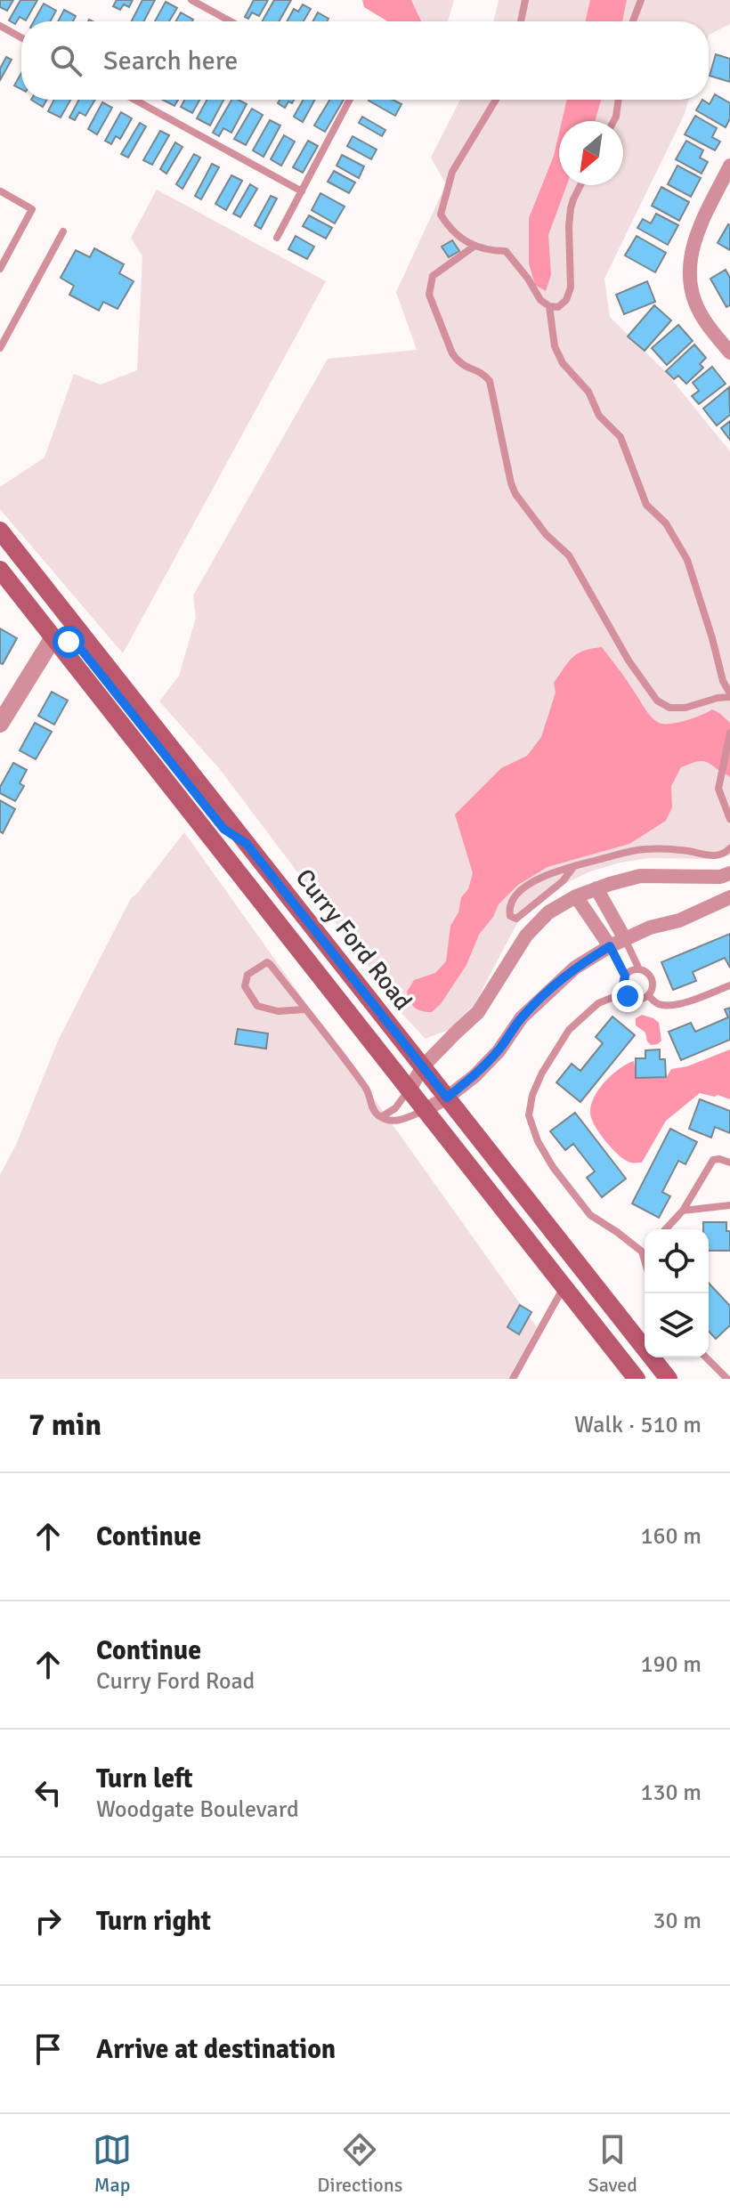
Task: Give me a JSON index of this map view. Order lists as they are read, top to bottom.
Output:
{
  "streets": {
    "main road": ["Curry Ford Road"]
  },
  "north": "bottom left",
  "page": {
    "search": "Search here",
    "heading": ["7 min", "Walk · 510 m"],
    "list": [
      ["Continue", "160 m"],
      ["Continue", "Curry Ford Road", "190 m"],
      ["Turn left", "Woodgate Boulevard", "130 m"],
      ["Turn right", "30 m"],
      "Arrive at destination"
    ],
    "nav": ["Map", "Directions", "Saved"]
  }
}
